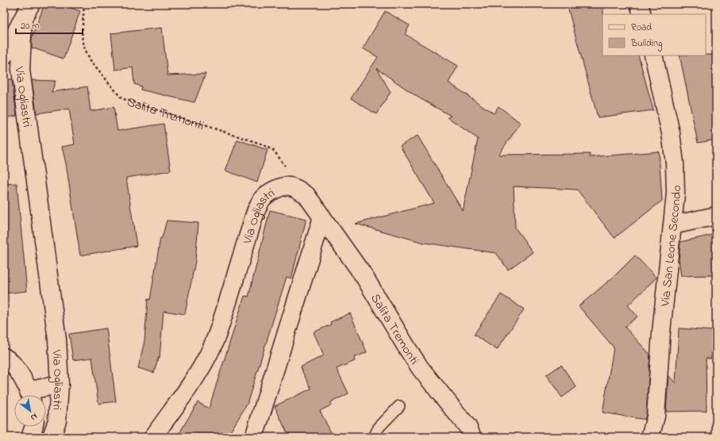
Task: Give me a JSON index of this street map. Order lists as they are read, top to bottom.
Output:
{
  "streets": {
    "street": ["Via Ogliastri", "Salita Tremonti", "Via San Leone Secondo"]
  },
  "crossings": [
    ["Via Ogliastri", "Salita Tremonti"]
  ],
  "legend": ["Road", "Building"],
  "scale_bar": "20 m",
  "north": "bottom right"
}
